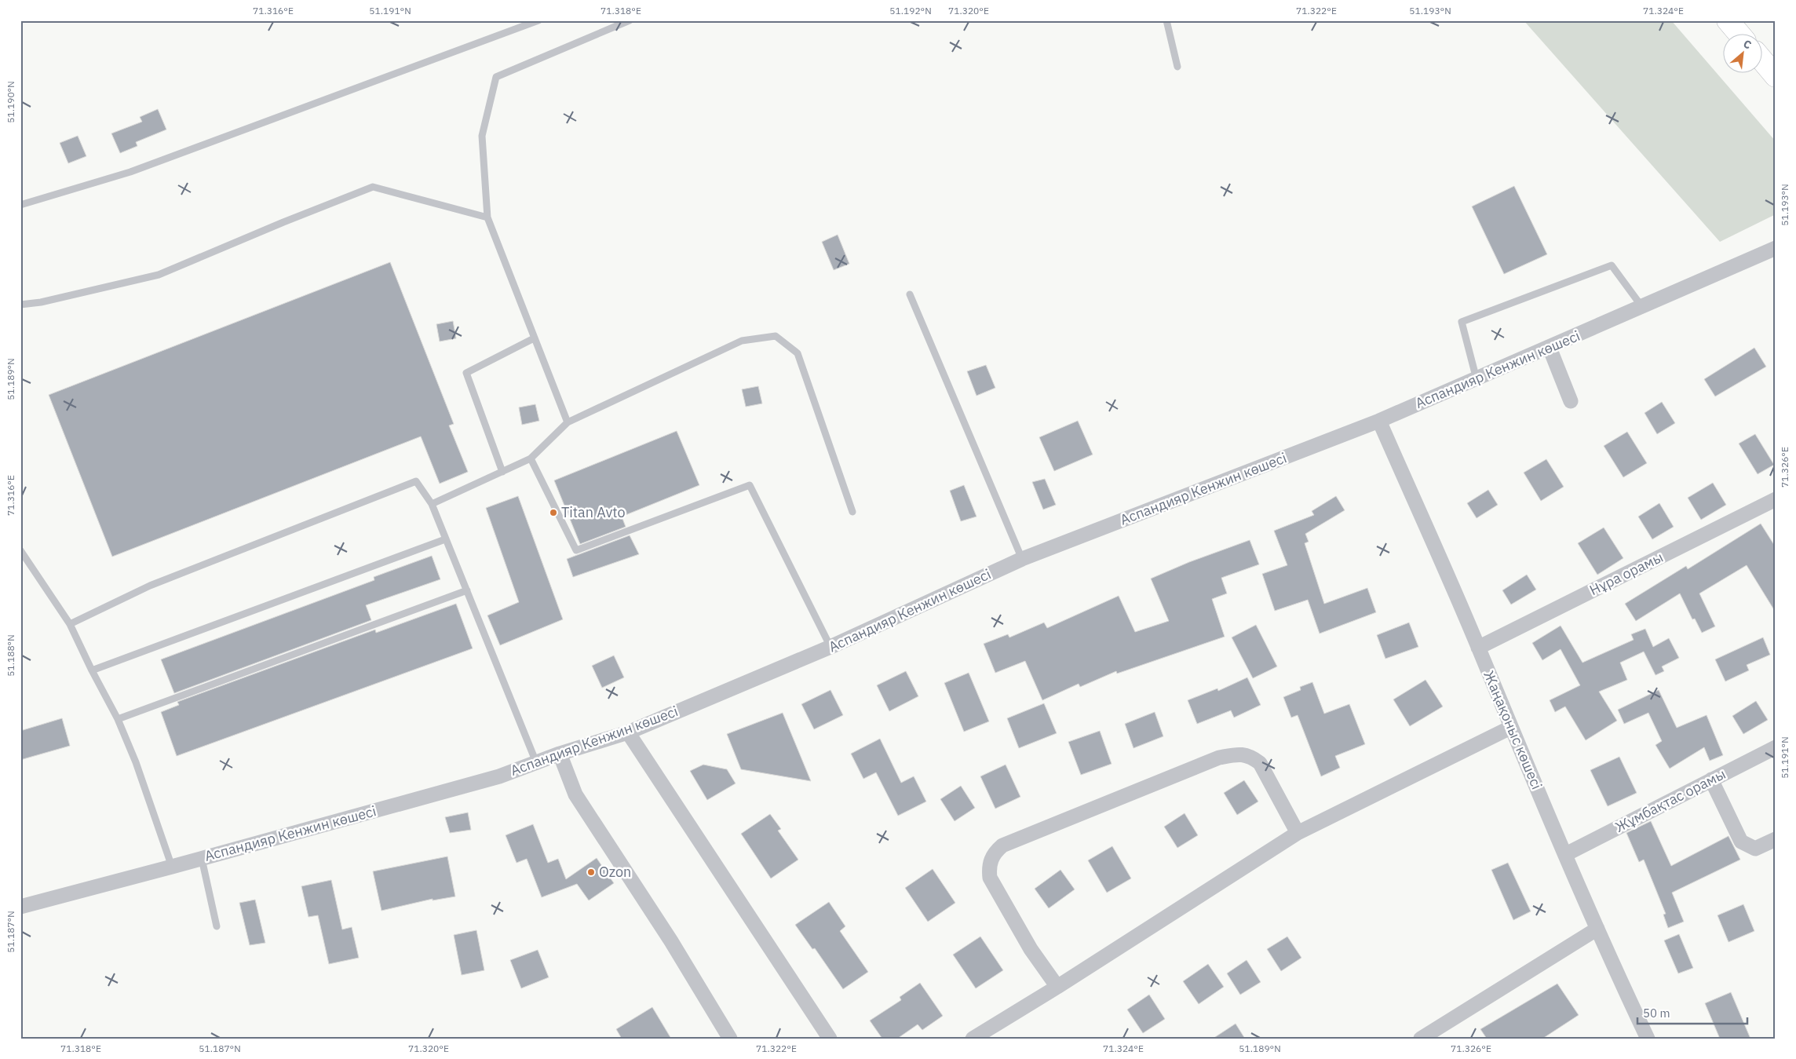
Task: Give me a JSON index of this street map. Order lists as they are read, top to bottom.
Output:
{
  "streets": {
    "street": [
      "Аспандияр Кенжин көшесі",
      "Нұра орамы",
      "Жаңақоныс көшесі",
      "Жұмбақтас орамы"
    ]
  },
  "crossings": [
    ["Аспандияр Кенжин көшесі", "Жаңақоныс көшесі"],
    ["Нұра орамы", "Жаңақоныс көшесі"],
    ["Жаңақоныс көшесі", "Жұмбақтас орамы"]
  ],
  "places": ["Titan Avto", "Ozon"],
  "scale_bar": "50 m",
  "north": "top right",
  "coordinates": [
    "71.316°E",
    "51.191°N",
    "71.318°E",
    "51.192°N",
    "71.320°E",
    "71.322°E",
    "51.193°N",
    "71.324°E",
    "51.190°N",
    "51.189°N",
    "71.326°E",
    "51.188°N",
    "51.187°N"
  ]
}
